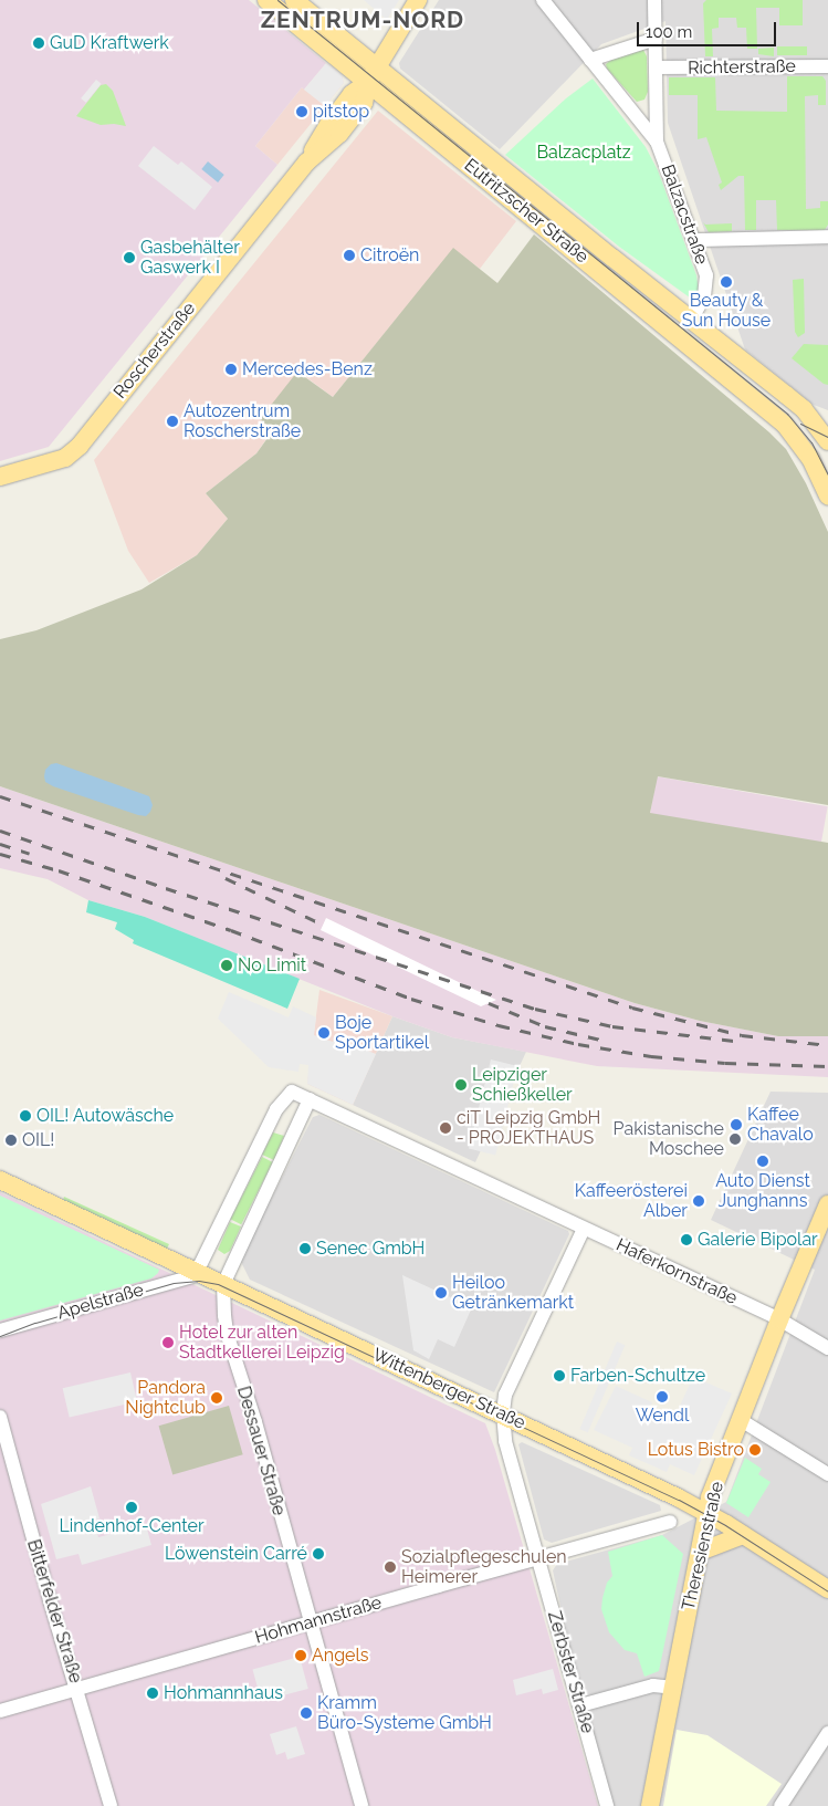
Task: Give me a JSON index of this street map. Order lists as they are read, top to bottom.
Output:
{
  "streets": {
    "main road": [
      "Eutritzscher Straße",
      "Roscherstraße",
      "Wittenberger Straße",
      "Theresienstraße"
    ],
    "street": [
      "Richterstraße",
      "Balzacstraße",
      "Haferkornstraße",
      "Apelstraße",
      "Dessauer Straße",
      "Bitterfelder Straße",
      "Hohmannstraße",
      "Zerbster Straße"
    ]
  },
  "crossings": [
    ["Richterstraße", "Balzacstraße"],
    ["Eutritzscher Straße", "Balzacstraße"],
    ["Eutritzscher Straße", "Roscherstraße"],
    ["Haferkornstraße", "Theresienstraße"],
    ["Haferkornstraße", "Zerbster Straße"],
    ["Apelstraße", "Wittenberger Straße"],
    ["Wittenberger Straße", "Dessauer Straße"],
    ["Wittenberger Straße", "Theresienstraße"],
    ["Wittenberger Straße", "Zerbster Straße"],
    ["Dessauer Straße", "Hohmannstraße"],
    ["Bitterfelder Straße", "Hohmannstraße"],
    ["Hohmannstraße", "Zerbster Straße"]
  ],
  "districts": ["ZENTRUM-NORD"],
  "parks": ["Balzacplatz"],
  "places": [
    "GuD Kraftwerk",
    "pitstop",
    "Citroën",
    "Gasbehälter Gaswerk I",
    "Beauty & Sun House",
    "Mercedes-Benz",
    "Autozentrum Roscherstraße",
    "No Limit",
    "Boje Sportartikel",
    "Leipziger Schießkeller",
    "OIL! Autowäsche",
    "Kaffee Chavalo",
    "ciT Leipzig GmbH - PROJEKTHAUS",
    "Pakistanische Moschee",
    "OIL!",
    "Auto Dienst Junghanns",
    "Kaffeerösterei Alber",
    "Galerie Bipolar",
    "Senec GmbH",
    "Heiloo Getränkemarkt",
    "Hotel zur alten Stadtkellerei Leipzig",
    "Farben-Schultze",
    "Wendl",
    "Pandora Nightclub",
    "Lotus Bistro",
    "Lindenhof-Center",
    "Löwenstein Carré",
    "Sozialpflegeschulen Heimerer",
    "Angels",
    "Hohmannhaus",
    "Kramm Büro-Systeme GmbH"
  ],
  "scale_bar": "100 m"
}
